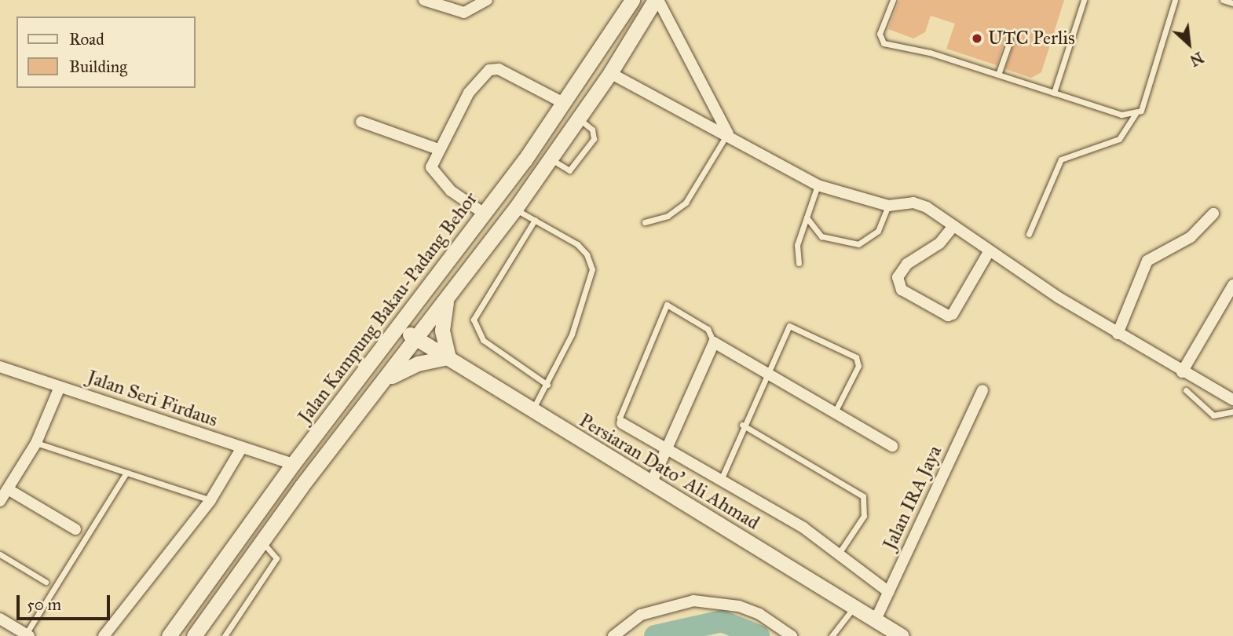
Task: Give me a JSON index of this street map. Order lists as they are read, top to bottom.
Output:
{
  "streets": {
    "street": [
      "Jalan Kampung Bakau-Padang Behor",
      "Jalan Seri Firdaus",
      "Persiaran Dato' Ali Ahmad",
      "Jalan IRA Jaya"
    ]
  },
  "crossings": [
    ["Jalan Kampung Bakau-Padang Behor", "Jalan Seri Firdaus"],
    ["Jalan Kampung Bakau-Padang Behor", "Persiaran Dato' Ali Ahmad"],
    ["Persiaran Dato' Ali Ahmad", "Jalan IRA Jaya"]
  ],
  "places": ["UTC Perlis"],
  "legend": ["Road", "Building"],
  "scale_bar": "50 m",
  "north": "bottom right"
}
